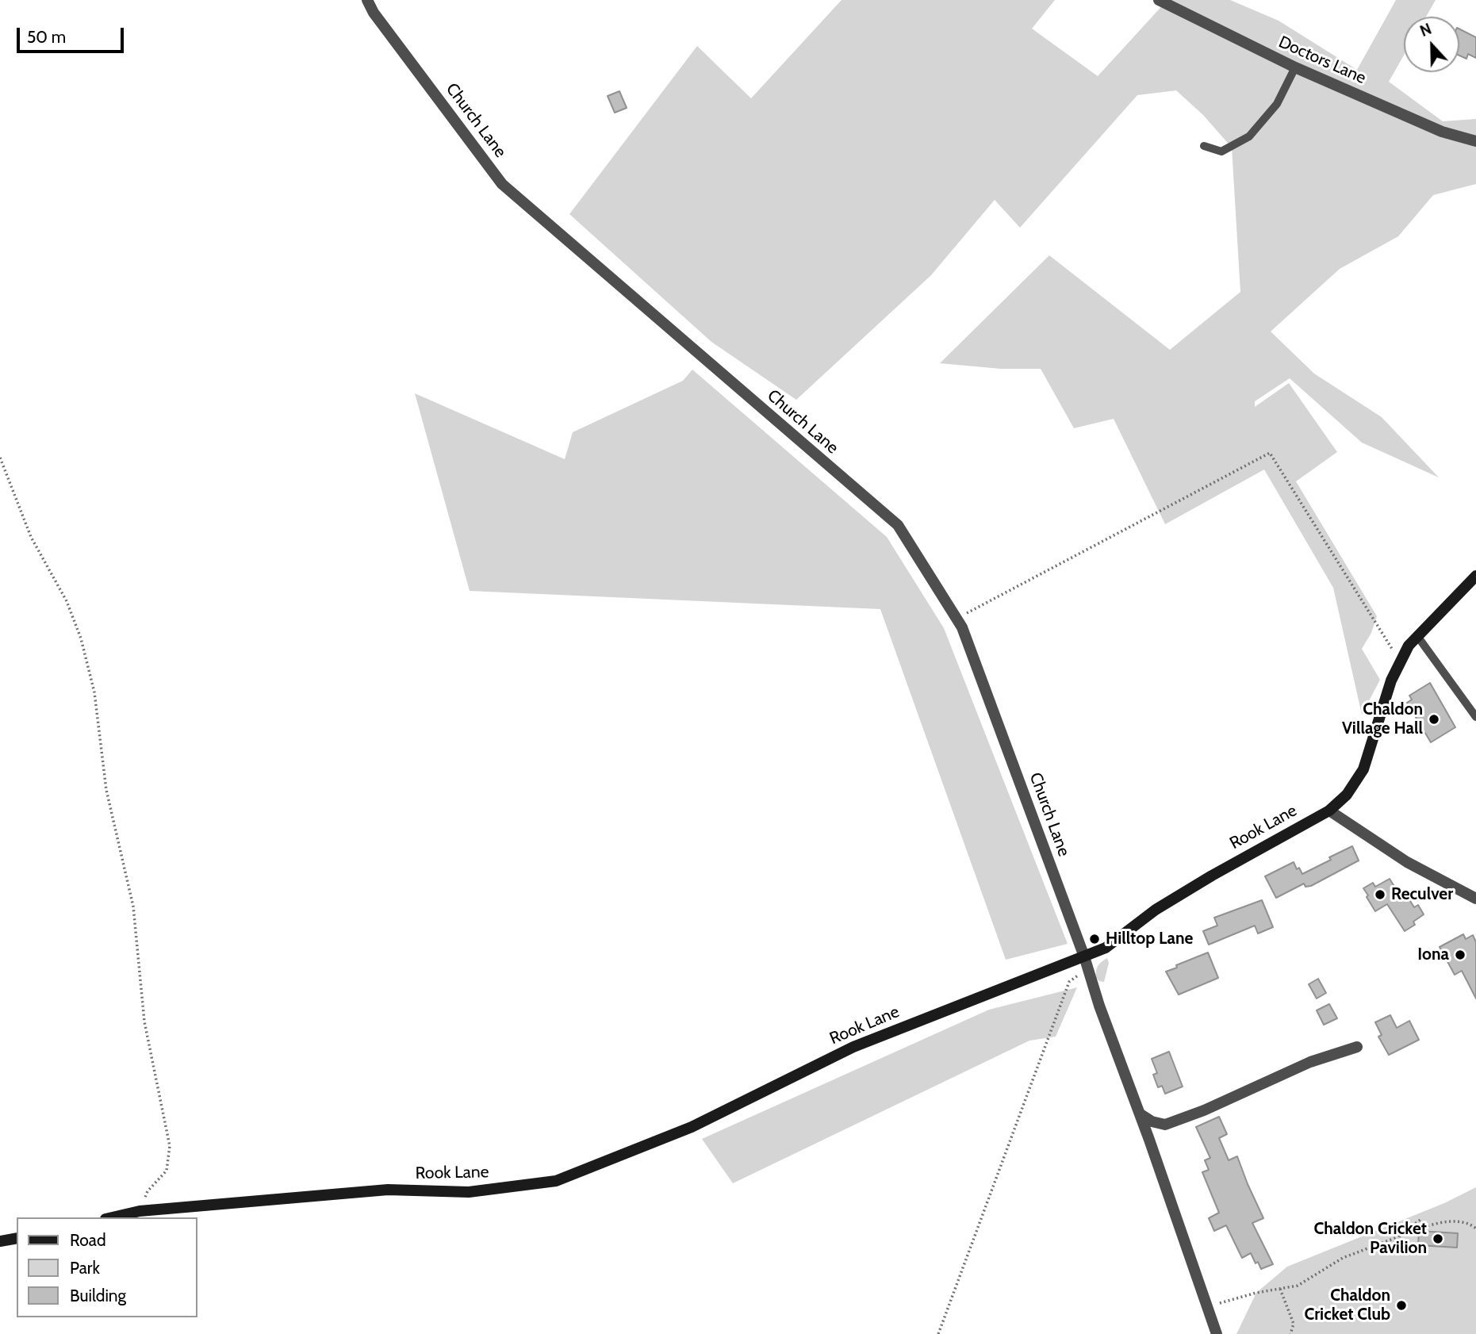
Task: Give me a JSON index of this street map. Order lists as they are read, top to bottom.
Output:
{
  "streets": {
    "main road": ["Rook Lane"],
    "street": ["Doctors Lane", "Church Lane"]
  },
  "crossings": [
    ["Church Lane", "Rook Lane"]
  ],
  "places": [
    "Chaldon Village Hall",
    "Reculver",
    "Hilltop Lane",
    "Iona",
    "Chaldon Cricket Pavilion",
    "Chaldon Cricket Club"
  ],
  "legend": ["Road", "Park", "Building"],
  "scale_bar": "50 m",
  "north": "top"
}
